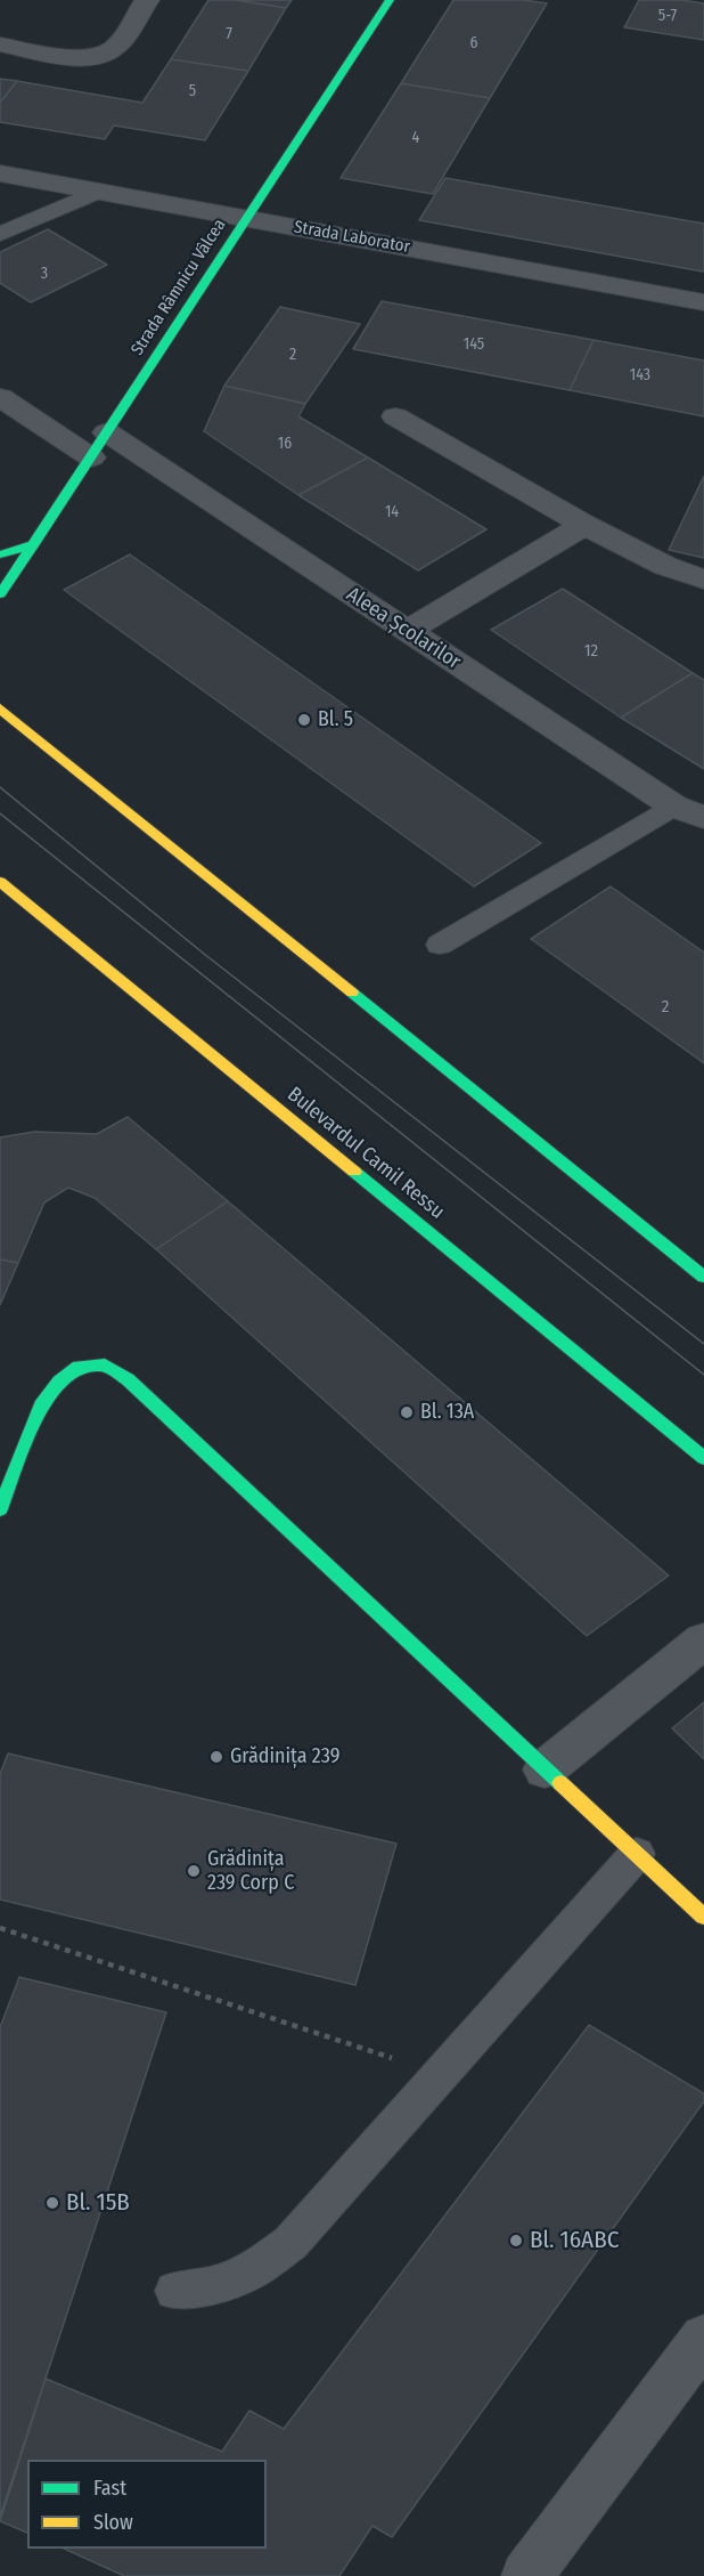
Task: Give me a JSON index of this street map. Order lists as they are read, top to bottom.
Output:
{
  "streets": {
    "street": [
      "Strada Laborator",
      "Strada Râmnicu Vâlcea",
      "Aleea Școlarilor",
      "Bulevardul Camil Ressu"
    ]
  },
  "crossings": [
    ["Strada Laborator", "Strada Râmnicu Vâlcea"],
    ["Strada Râmnicu Vâlcea", "Aleea Școlarilor"]
  ],
  "places": [
    "Bl. 5",
    "Bl. 13A",
    "Grădinița 239",
    "Grădinița 239 Corp C",
    "Bl. 15B",
    "Bl. 16ABC"
  ],
  "house_numbers": [
    "5-7",
    "7",
    "6",
    "5",
    "4",
    "3",
    "145",
    "2",
    "143",
    "16",
    "14",
    "12",
    "2"
  ],
  "legend": ["Fast", "Slow"]
}
